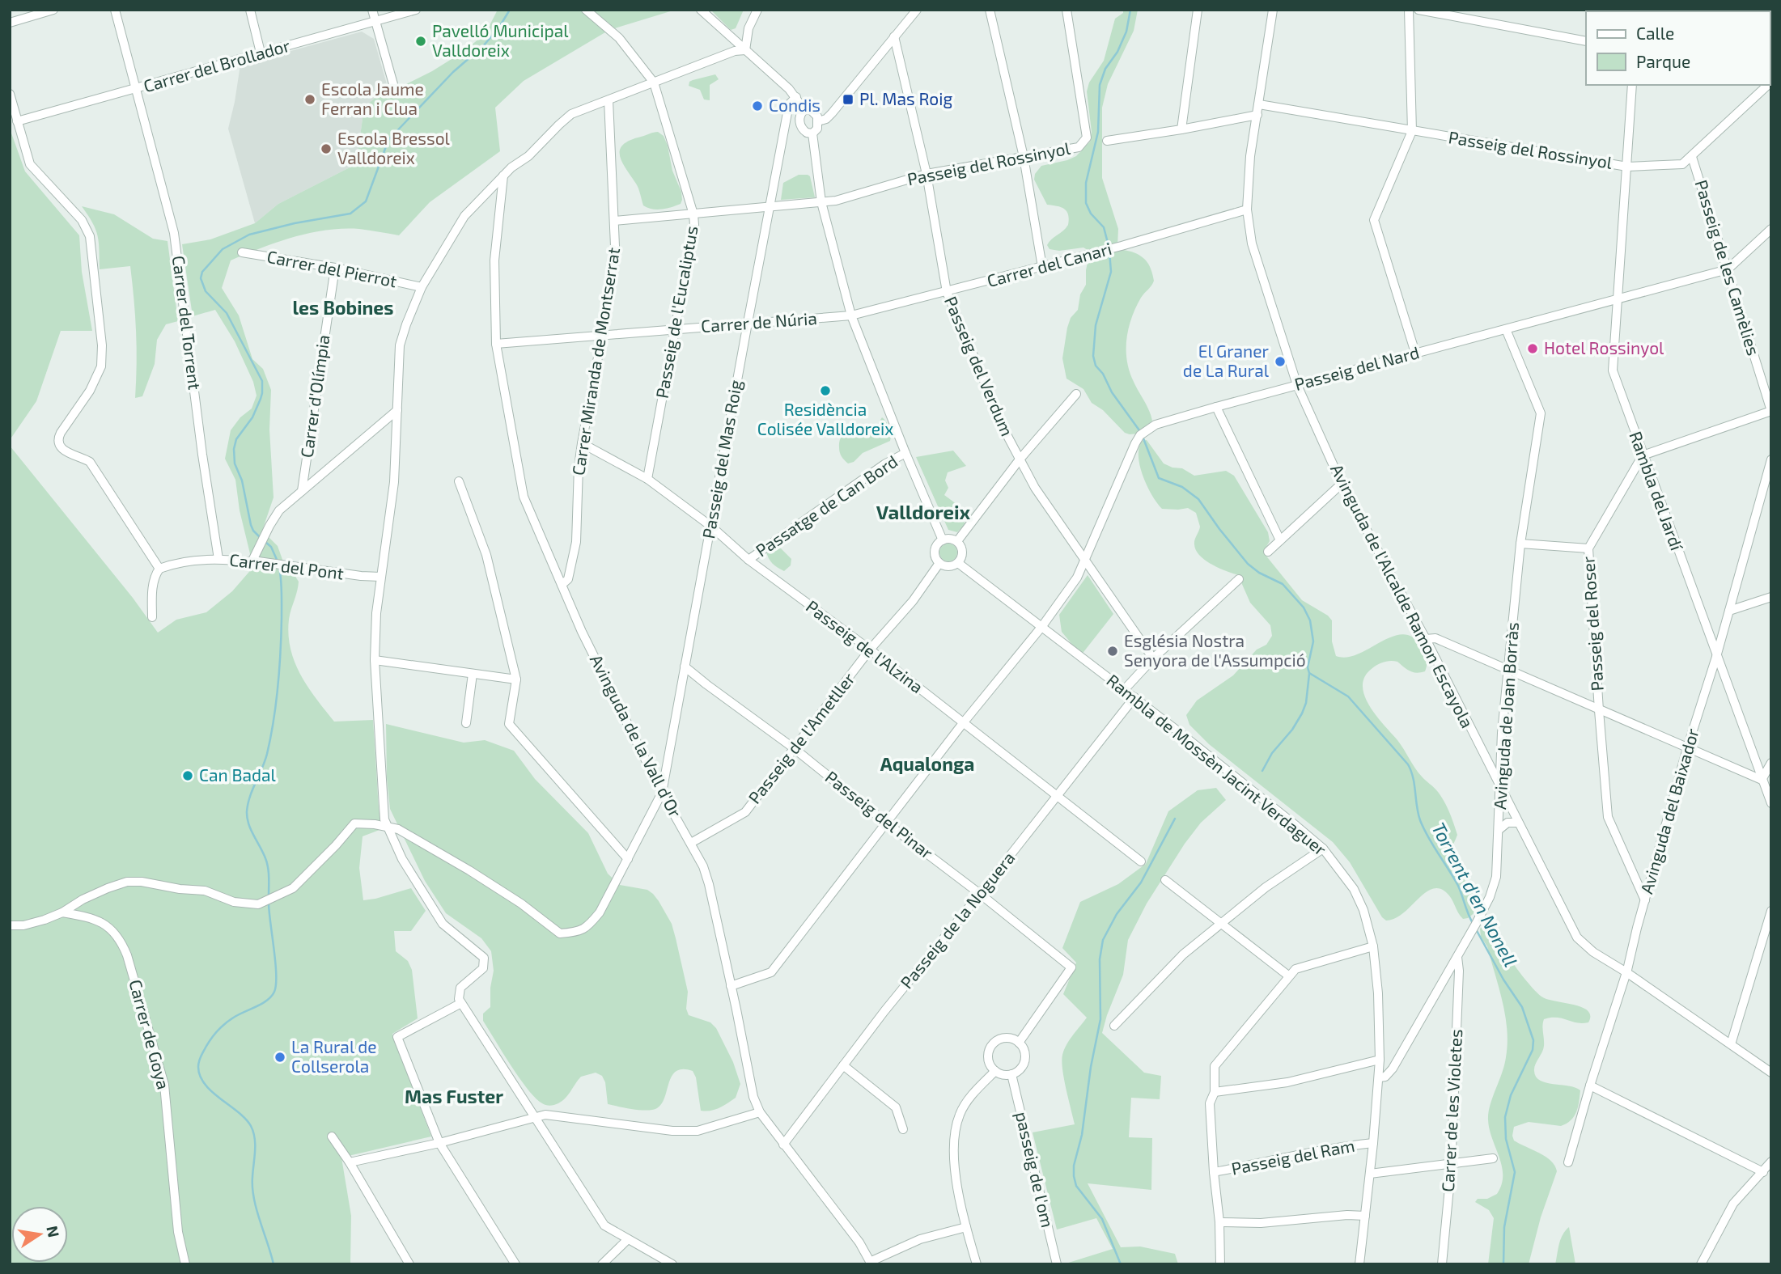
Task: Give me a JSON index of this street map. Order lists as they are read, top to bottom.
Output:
{
  "streets": {
    "street": [
      "Carrer del Brollador",
      "Passeig del Rossinyol",
      "Carrer del Canari",
      "Passeig de les Camèlies",
      "Carrer del Pierrot",
      "Passeig de l'Eucaliptus",
      "Carrer del Torrent",
      "Carrer de Núria",
      "Carrer Miranda de Montserrat",
      "Passeig del Verdum",
      "Passeig del Nard",
      "Carrer d'Olímpia",
      "Passeig del Mas Roig",
      "Rambla del Jardí",
      "Passatge de Can Bord",
      "Carrer del Pont",
      "Avinguda de l'Alcalde Ramon Escayola",
      "Passeig del Roser",
      "Passeig de l'Alzina",
      "Avinguda de Joan Borràs",
      "Avinguda de la Vall d'Or",
      "Passeig de l'Ametller",
      "Rambla de Mossèn Jacint Verdaguer",
      "Avinguda del Baixador",
      "Passeig del Pinar",
      "Passeig de la Noguera",
      "Carrer de Goya",
      "Carrer de les Violetes",
      "Passeig del Ram",
      "passeig de l'om"
    ]
  },
  "crossings": [
    ["Carrer del Brollador", "Carrer del Torrent"],
    ["Passeig del Rossinyol", "Passeig de les Camèlies"],
    ["Passeig del Rossinyol", "Passeig de l'Eucaliptus"],
    ["Passeig del Rossinyol", "Carrer Miranda de Montserrat"],
    ["Passeig del Rossinyol", "Passeig del Verdum"],
    ["Passeig del Rossinyol", "Passeig del Mas Roig"],
    ["Passeig del Rossinyol", "Rambla del Jardí"],
    ["Passeig del Rossinyol", "Avinguda de l'Alcalde Ramon Escayola"],
    ["Carrer del Canari", "Carrer de Núria"],
    ["Carrer del Canari", "Passeig del Verdum"],
    ["Carrer del Canari", "Avinguda de l'Alcalde Ramon Escayola"],
    ["Passeig de les Camèlies", "Passeig del Nard"],
    ["Carrer del Pierrot", "Carrer d'Olímpia"],
    ["Passeig de l'Eucaliptus", "Carrer de Núria"],
    ["Passeig de l'Eucaliptus", "Passeig de l'Alzina"],
    ["Carrer del Torrent", "Carrer del Pont"],
    ["Carrer de Núria", "Carrer Miranda de Montserrat"],
    ["Carrer de Núria", "Passeig del Mas Roig"],
    ["Carrer de Núria", "Avinguda de la Vall d'Or"],
    ["Carrer Miranda de Montserrat", "Passeig de l'Alzina"],
    ["Carrer Miranda de Montserrat", "Avinguda de la Vall d'Or"],
    ["Passeig del Verdum", "Passeig del Nard"],
    ["Passeig del Nard", "Rambla del Jardí"],
    ["Passeig del Nard", "Avinguda de l'Alcalde Ramon Escayola"],
    ["Passeig del Nard", "Passeig de l'Alzina"],
    ["Passeig del Nard", "Avinguda de Joan Borràs"],
    ["Passeig del Nard", "Avinguda de la Vall d'Or"],
    ["Passeig del Nard", "Rambla de Mossèn Jacint Verdaguer"],
    ["Passeig del Nard", "Passeig del Pinar"],
    ["Passeig del Mas Roig", "Passeig de l'Alzina"],
    ["Passeig del Mas Roig", "Avinguda de la Vall d'Or"],
    ["Passeig del Mas Roig", "Passeig del Pinar"],
    ["Passeig del Mas Roig", "Carrer de Goya"],
    ["Rambla del Jardí", "Passeig del Roser"],
    ["Rambla del Jardí", "Avinguda del Baixador"],
    ["Passatge de Can Bord", "Passeig de l'Alzina"],
    ["Avinguda de l'Alcalde Ramon Escayola", "Avinguda de Joan Borràs"],
    ["Avinguda de l'Alcalde Ramon Escayola", "Avinguda del Baixador"],
    ["Passeig del Roser", "Avinguda del Baixador"],
    ["Passeig de l'Alzina", "Passeig de l'Ametller"],
    ["Passeig de l'Alzina", "Passeig de la Noguera"],
    ["Avinguda de Joan Borràs", "Rambla de Mossèn Jacint Verdaguer"],
    ["Avinguda de Joan Borràs", "Carrer de les Violetes"],
    ["Avinguda de la Vall d'Or", "Passeig de l'Ametller"],
    ["Avinguda de la Vall d'Or", "Passeig de la Noguera"],
    ["Passeig de l'Ametller", "Rambla de Mossèn Jacint Verdaguer"],
    ["Passeig de l'Ametller", "Passeig del Pinar"],
    ["Rambla de Mossèn Jacint Verdaguer", "Passeig de la Noguera"],
    ["Rambla de Mossèn Jacint Verdaguer", "Passeig del Ram"],
    ["Passeig del Pinar", "Passeig de la Noguera"],
    ["Passeig del Pinar", "passeig de l'om"]
  ],
  "districts": [
    "les Bobines",
    "Valldoreix",
    "Aqualonga",
    "Mas Fuster"
  ],
  "water": ["Torrent d'en Nonell"],
  "places": {
    "other": [
      "Pavelló Municipal Valldoreix",
      "Escola Jaume Ferran i Clua",
      "Condis",
      "Escola Bressol Valldoreix",
      "Hotel Rossinyol",
      "El Graner de La Rural",
      "Residència Colisée Valldoreix",
      "Església Nostra Senyora de l'Assumpció",
      "Can Badal",
      "La Rural de Collserola"
    ],
    "transit": ["Pl. Mas Roig"]
  },
  "legend": ["Calle", "Parque"],
  "north": "right"
}
